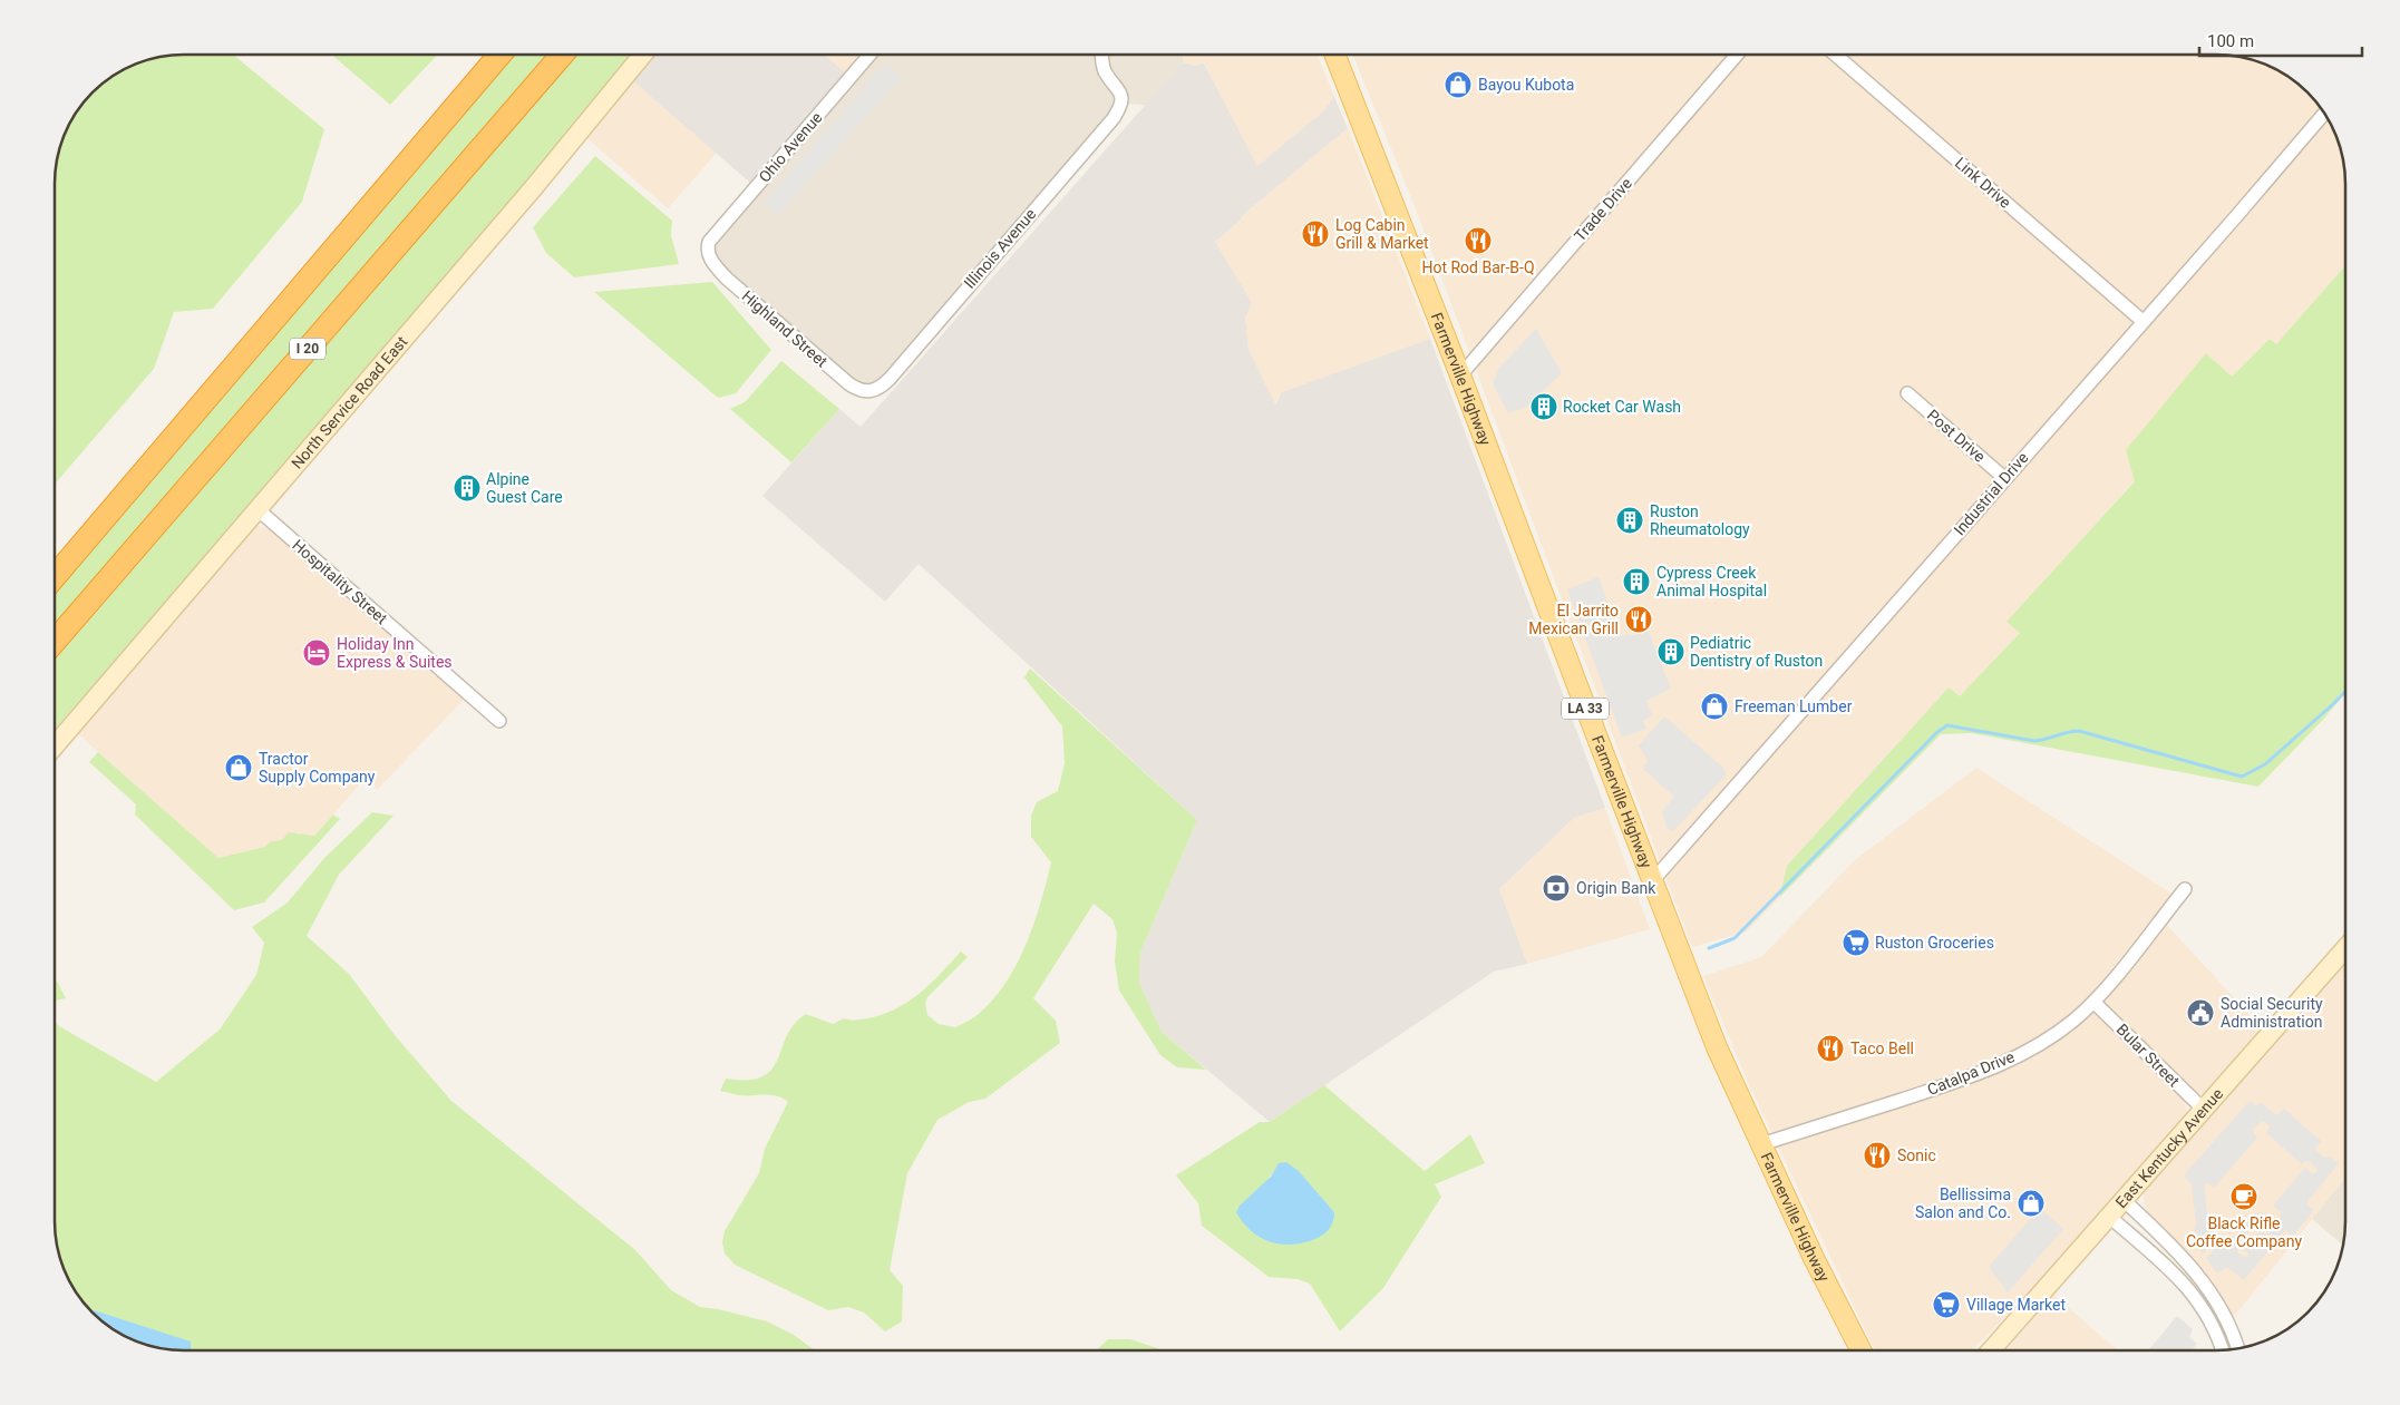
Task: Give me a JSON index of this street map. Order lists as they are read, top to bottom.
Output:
{
  "streets": {
    "highway": ["I 20"],
    "main road": ["Farmerville Highway", "LA 33"],
    "street": [
      "Ohio Avenue",
      "Link Drive",
      "Trade Drive",
      "Illinois Avenue",
      "Highland Street",
      "North Service Road East",
      "Post Drive",
      "Industrial Drive",
      "Hospitality Street",
      "Bular Street",
      "Catalpa Drive",
      "East Kentucky Avenue"
    ]
  },
  "crossings": [
    ["Ohio Avenue", "Highland Street"],
    ["Link Drive", "Industrial Drive"],
    ["Trade Drive", "Farmerville Highway"],
    ["Illinois Avenue", "Highland Street"],
    ["Farmerville Highway", "Industrial Drive"],
    ["Farmerville Highway", "Catalpa Drive"],
    ["North Service Road East", "Hospitality Street"],
    ["Post Drive", "Industrial Drive"],
    ["Bular Street", "Catalpa Drive"],
    ["Bular Street", "East Kentucky Avenue"]
  ],
  "places": {
    "shop": [
      "Bayou Kubota",
      "Freeman Lumber",
      "Tractor Supply Company",
      "Bellissima Salon and Co."
    ],
    "restaurant": [
      "Log Cabin Grill & Market",
      "Hot Rod Bar-B-Q",
      "El Jarrito Mexican Grill",
      "Taco Bell",
      "Sonic"
    ],
    "building": [
      "Rocket Car Wash",
      "Alpine Guest Care",
      "Ruston Rheumatology",
      "Cypress Creek Animal Hospital",
      "Pediatric Dentistry of Ruston"
    ],
    "hotel": ["Holiday Inn Express & Suites"],
    "bank": ["Origin Bank"],
    "supermarket": ["Ruston Groceries", "Village Market"],
    "public building": ["Social Security Administration"],
    "cafe": ["Black Rifle Coffee Company"]
  },
  "scale_bar": "100 m"
}
